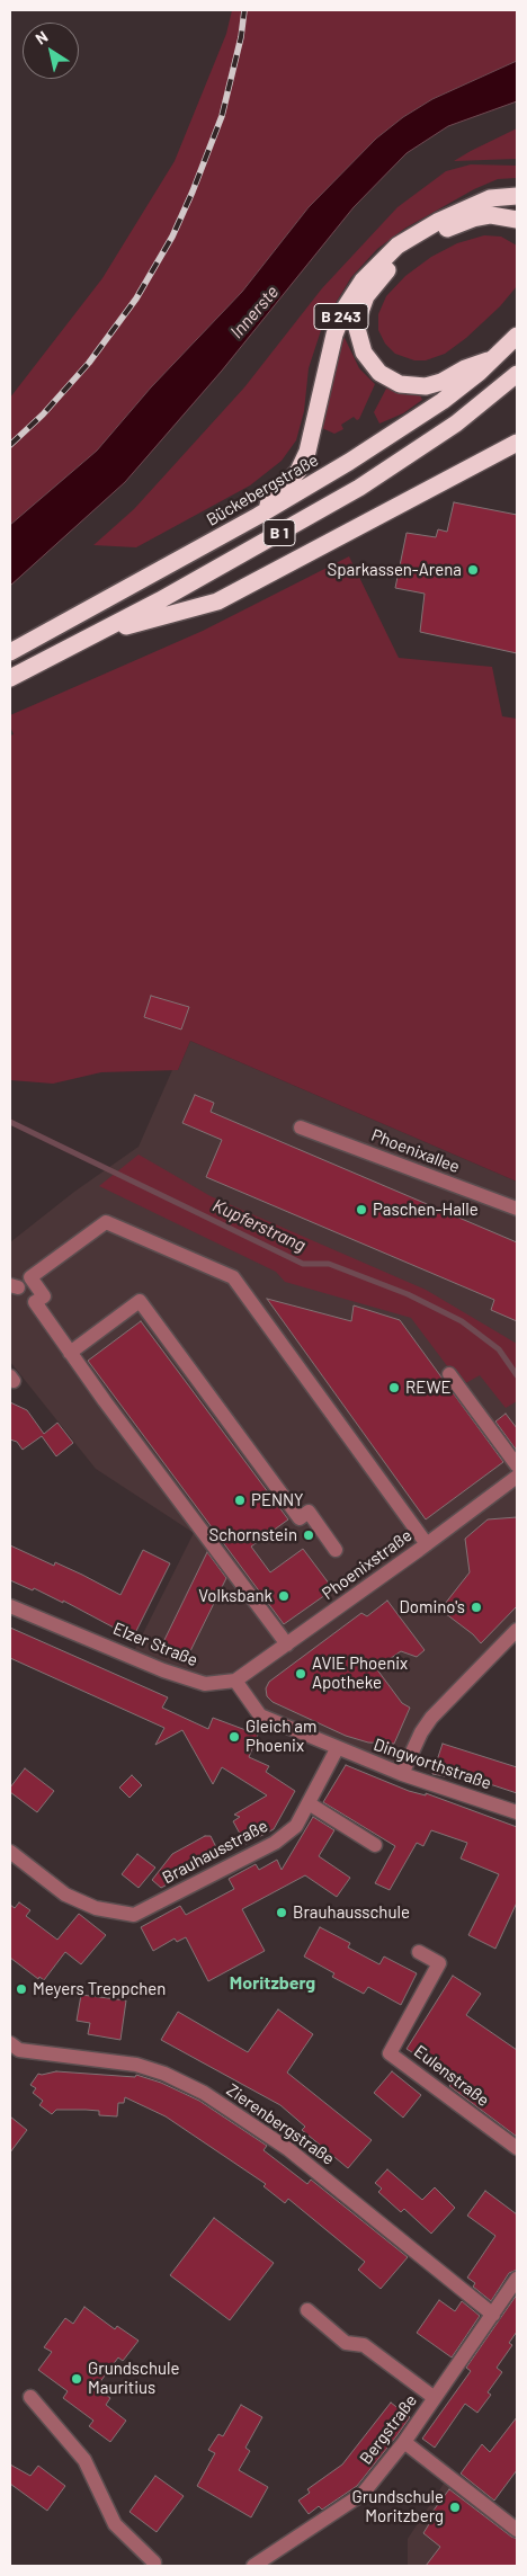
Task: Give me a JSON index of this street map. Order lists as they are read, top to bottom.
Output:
{
  "streets": {
    "highway": ["B 243", "Bückebergstraße", "B 1"],
    "street": [
      "Phoenixallee",
      "Phoenixstraße",
      "Elzer Straße",
      "Dingworthstraße",
      "Brauhausstraße",
      "Eulenstraße",
      "Zierenbergstraße",
      "Bergstraße"
    ]
  },
  "crossings": [
    ["B 243", "Bückebergstraße"],
    ["Phoenixstraße", "Elzer Straße"],
    ["Dingworthstraße", "Brauhausstraße"],
    ["Zierenbergstraße", "Bergstraße"]
  ],
  "districts": ["Moritzberg"],
  "water": ["Innerste", "Kupferstrang"],
  "places": [
    "Sparkassen-Arena",
    "Paschen-Halle",
    "REWE",
    "PENNY",
    "Schornstein",
    "Volksbank",
    "Domino's",
    "AVIE Phoenix Apotheke",
    "Gleich am Phoenix",
    "Brauhausschule",
    "Meyers Treppchen",
    "Grundschule Mauritius",
    "Grundschule Moritzberg"
  ],
  "north": "top left"
}
